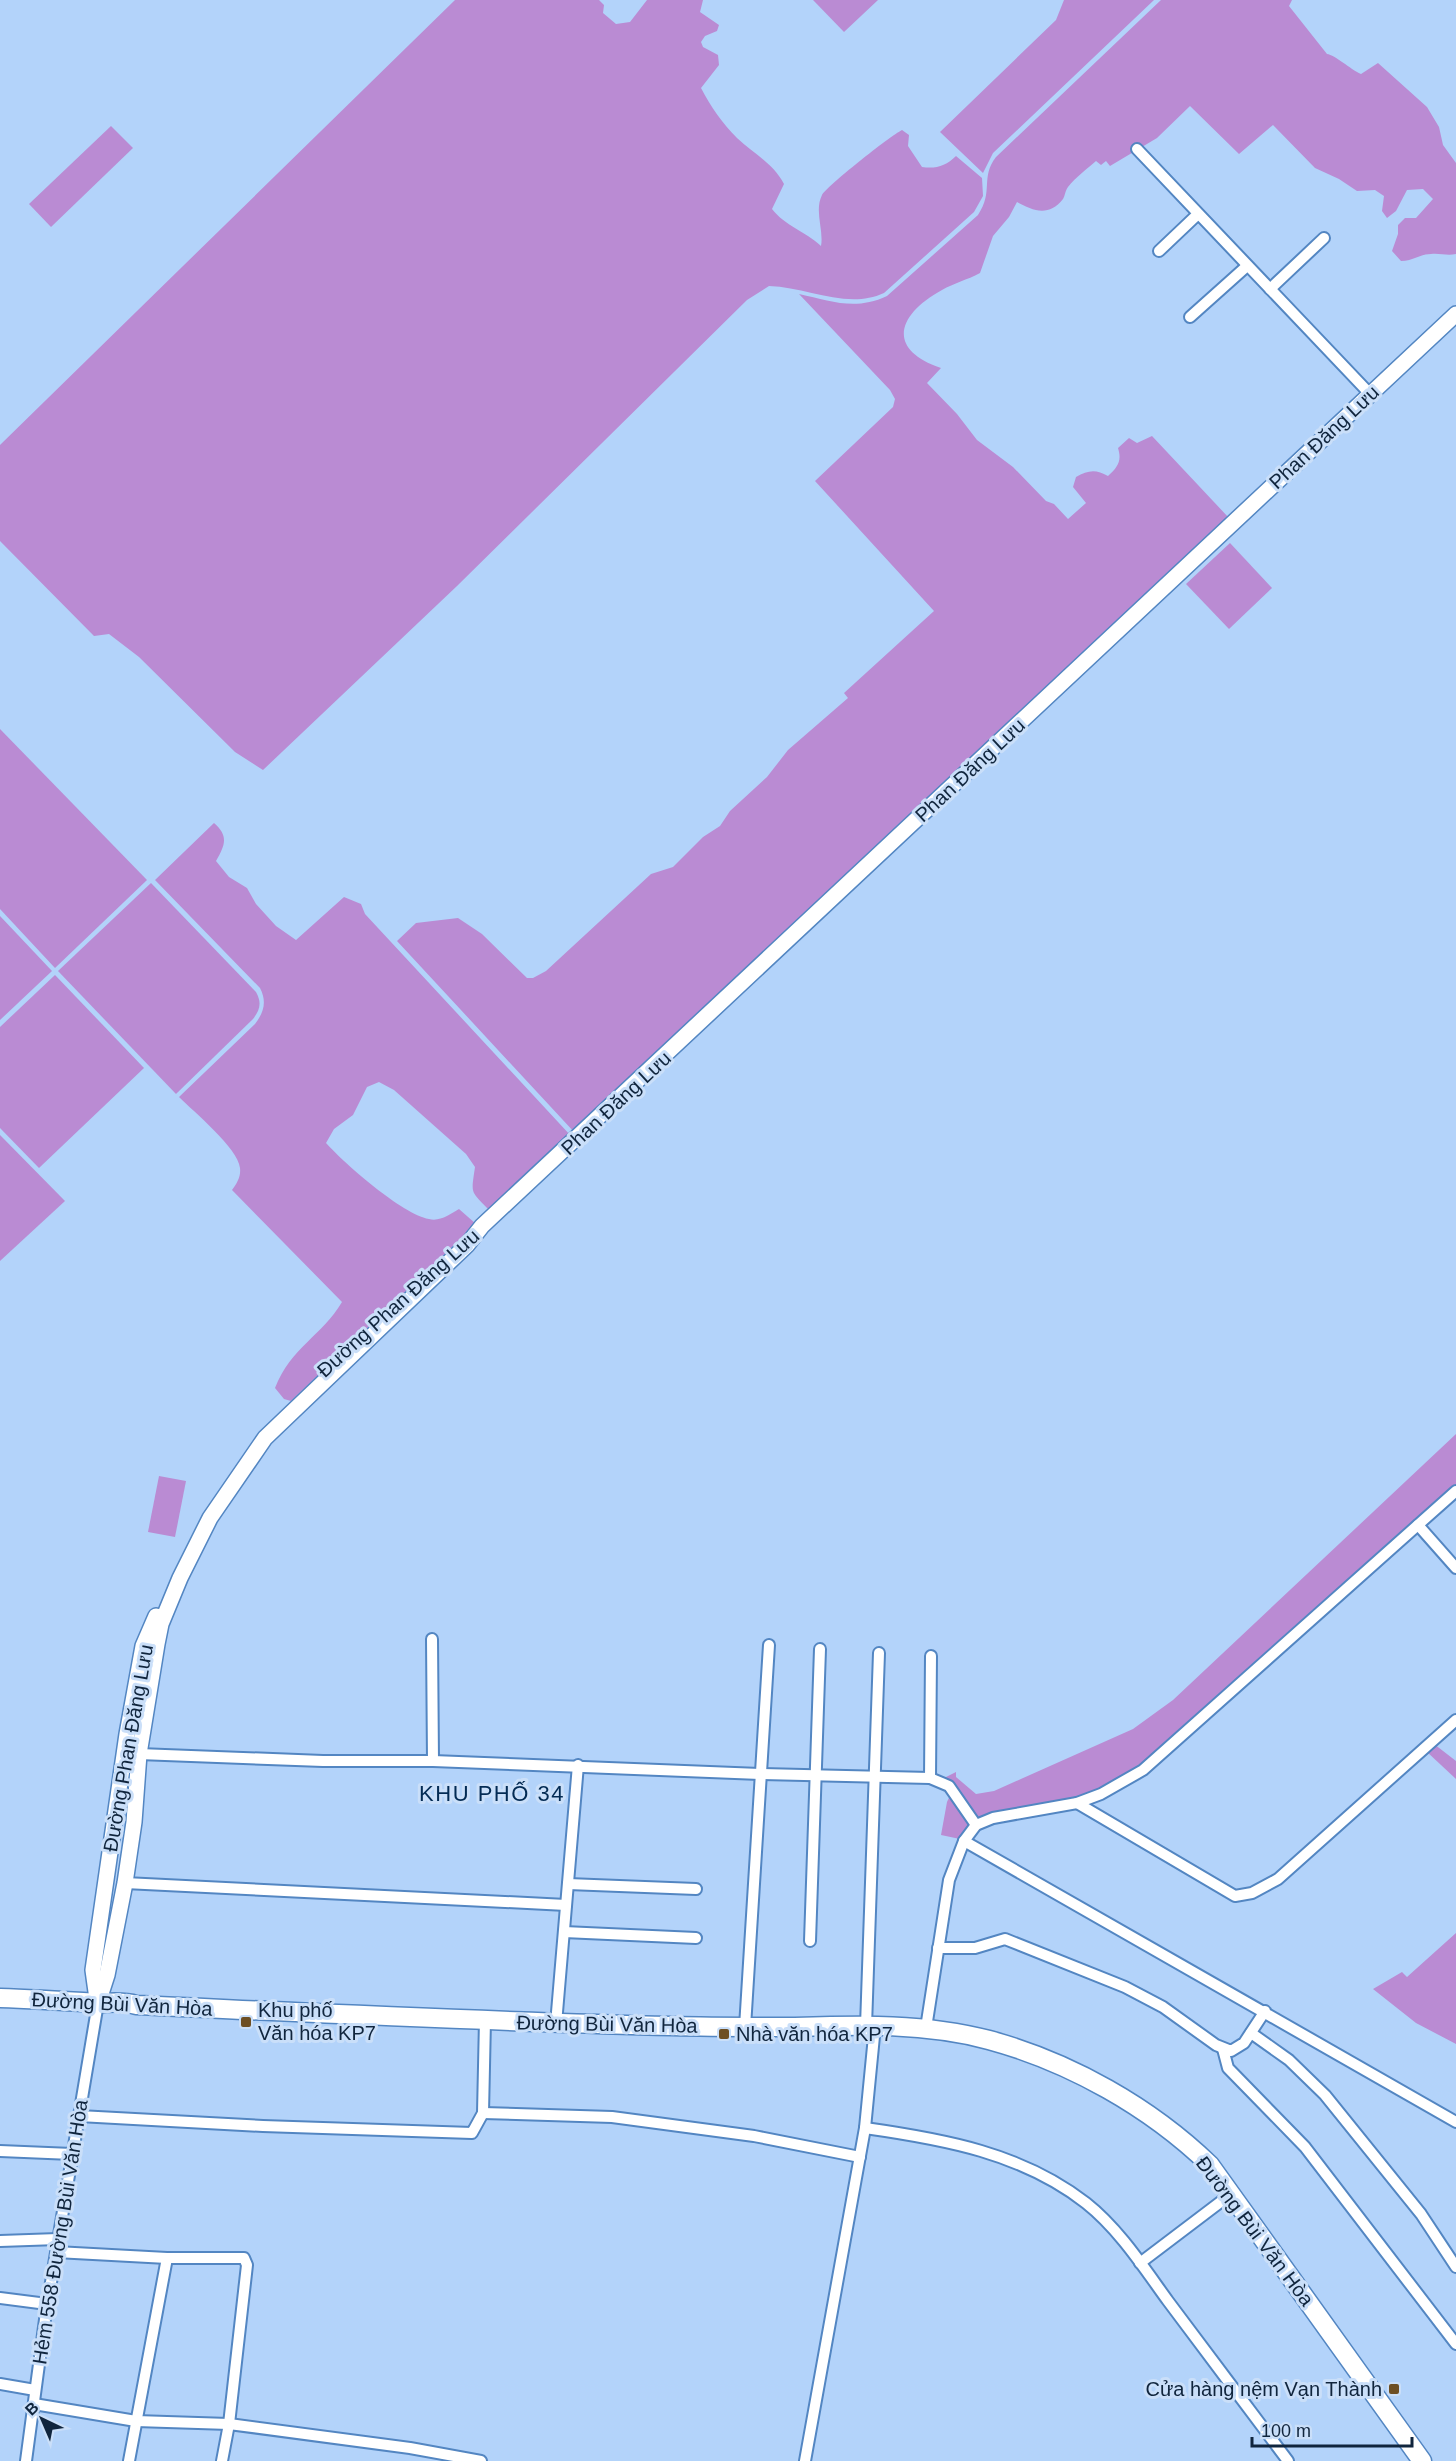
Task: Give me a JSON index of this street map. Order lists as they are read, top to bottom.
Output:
{
  "streets": {
    "main road": ["Đường Bùi Văn Hòa"],
    "street": ["Phan Đăng Lưu", "Đường Phan Đăng Lưu", "Hẻm 558 Đường Bùi Văn Hòa"]
  },
  "crossings": [
    ["Phan Đăng Lưu", "Đường Phan Đăng Lưu"],
    ["Đường Phan Đăng Lưu", "Đường Bùi Văn Hòa"],
    ["Đường Phan Đăng Lưu", "Hẻm 558 Đường Bùi Văn Hòa"],
    ["Đường Bùi Văn Hòa", "Hẻm 558 Đường Bùi Văn Hòa"]
  ],
  "districts": ["KHU PHỐ 34"],
  "places": {
    "transit": ["Khu phố Văn hóa KP7", "Nhà văn hóa KP7", "Cửa hàng nệm Vạn Thành"]
  },
  "scale_bar": "100 m",
  "north": "top left"
}
